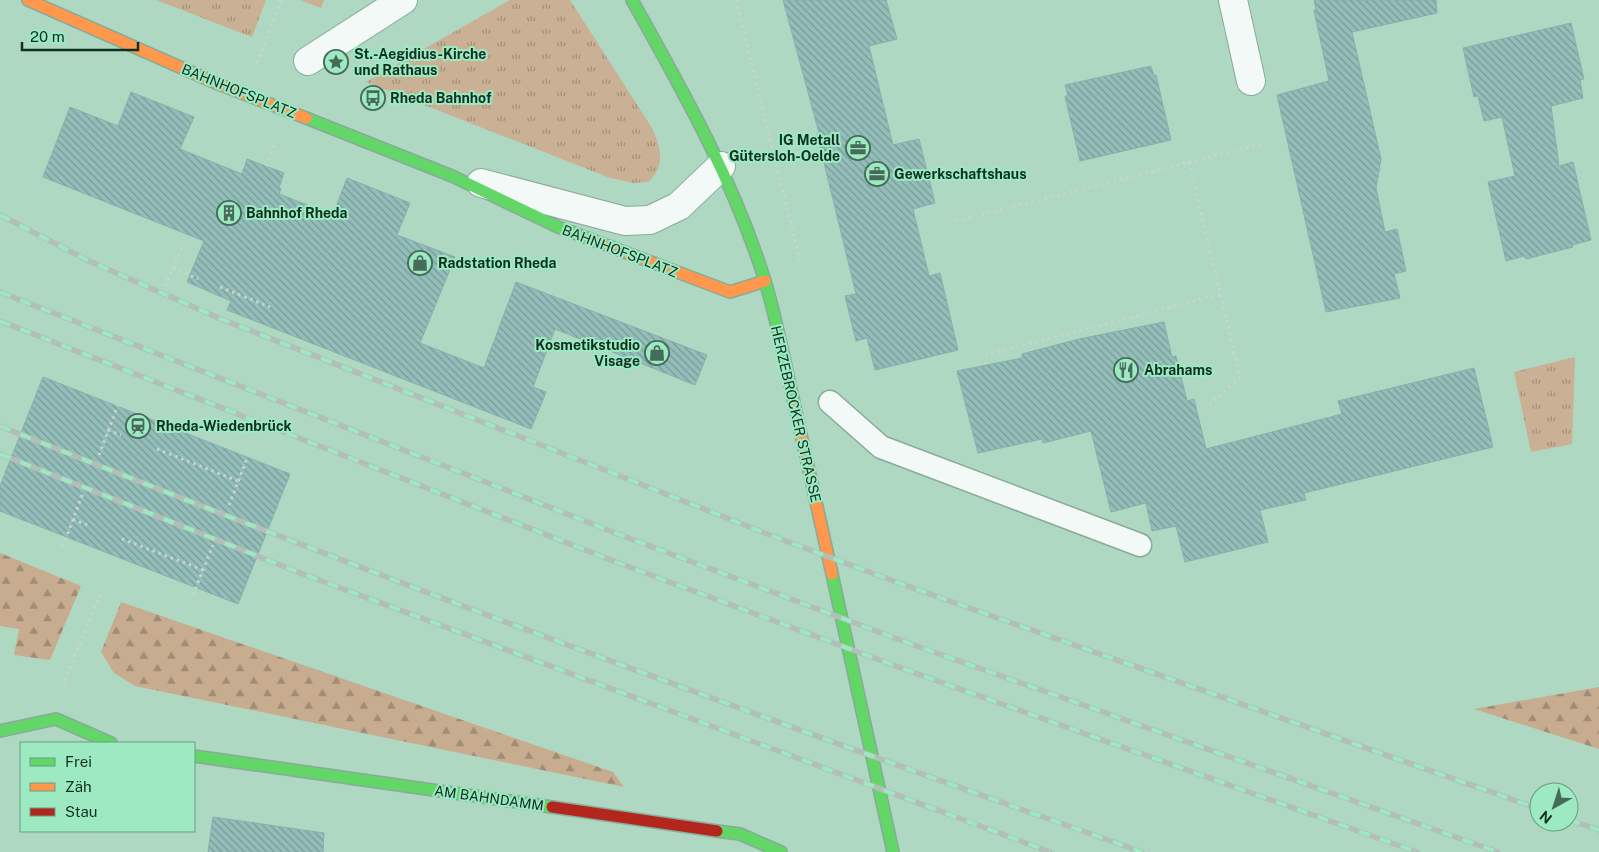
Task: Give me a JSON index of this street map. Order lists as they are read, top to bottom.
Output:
{
  "streets": {
    "street": ["BAHNHOFSPLATZ", "HERZEBROCKER STRASSE", "AM BAHNDAMM"]
  },
  "crossings": [
    ["BAHNHOFSPLATZ", "HERZEBROCKER STRASSE"]
  ],
  "places": {
    "place": ["St.-Aegidius-Kirche und Rathaus"],
    "bus stop": ["Rheda Bahnhof"],
    "office": ["IG Metall Gütersloh-Oelde", "Gewerkschaftshaus"],
    "building": ["Bahnhof Rheda"],
    "shop": ["Radstation Rheda", "Kosmetikstudio Visage"],
    "restaurant": ["Abrahams"],
    "station": ["Rheda-Wiedenbrück"]
  },
  "legend": ["Frei", "Zäh", "Stau"],
  "scale_bar": "20 m",
  "north": "bottom left"
}
